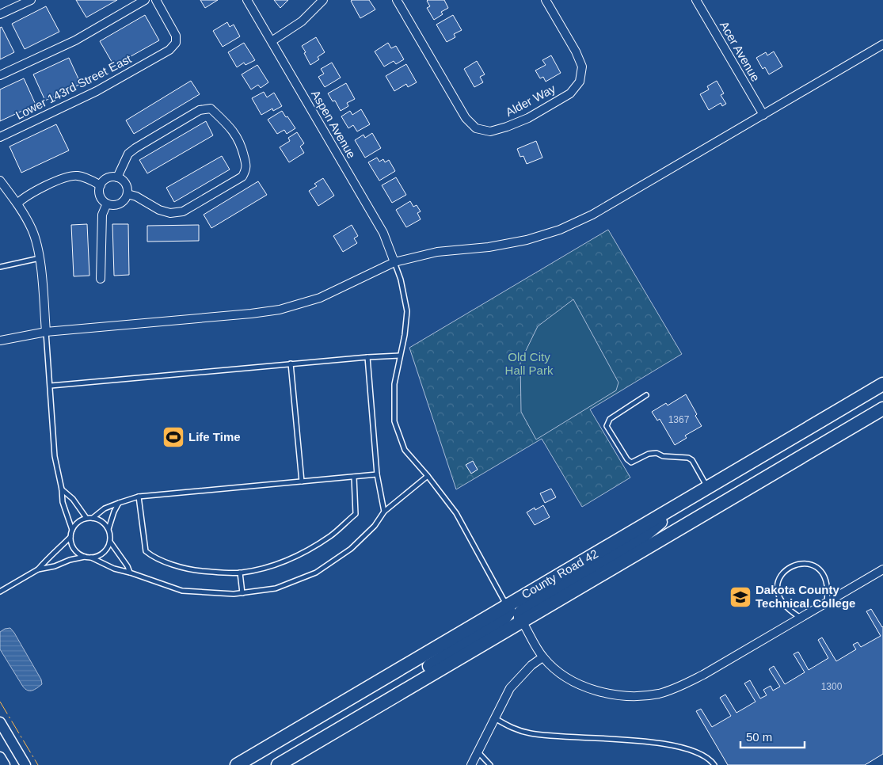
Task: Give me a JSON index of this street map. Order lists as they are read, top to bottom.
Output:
{
  "streets": {
    "highway": ["County Road 42"],
    "street": [
      "Acer Avenue",
      "Lower 143rd Street East",
      "Alder Way",
      "Aspen Avenue"
    ]
  },
  "parks": ["Old City Hall Park"],
  "places": {
    "sports": ["Life Time"],
    "school or university": ["Dakota County Technical College"]
  },
  "house_numbers": ["1367", "1300"],
  "scale_bar": "50 m"
}
